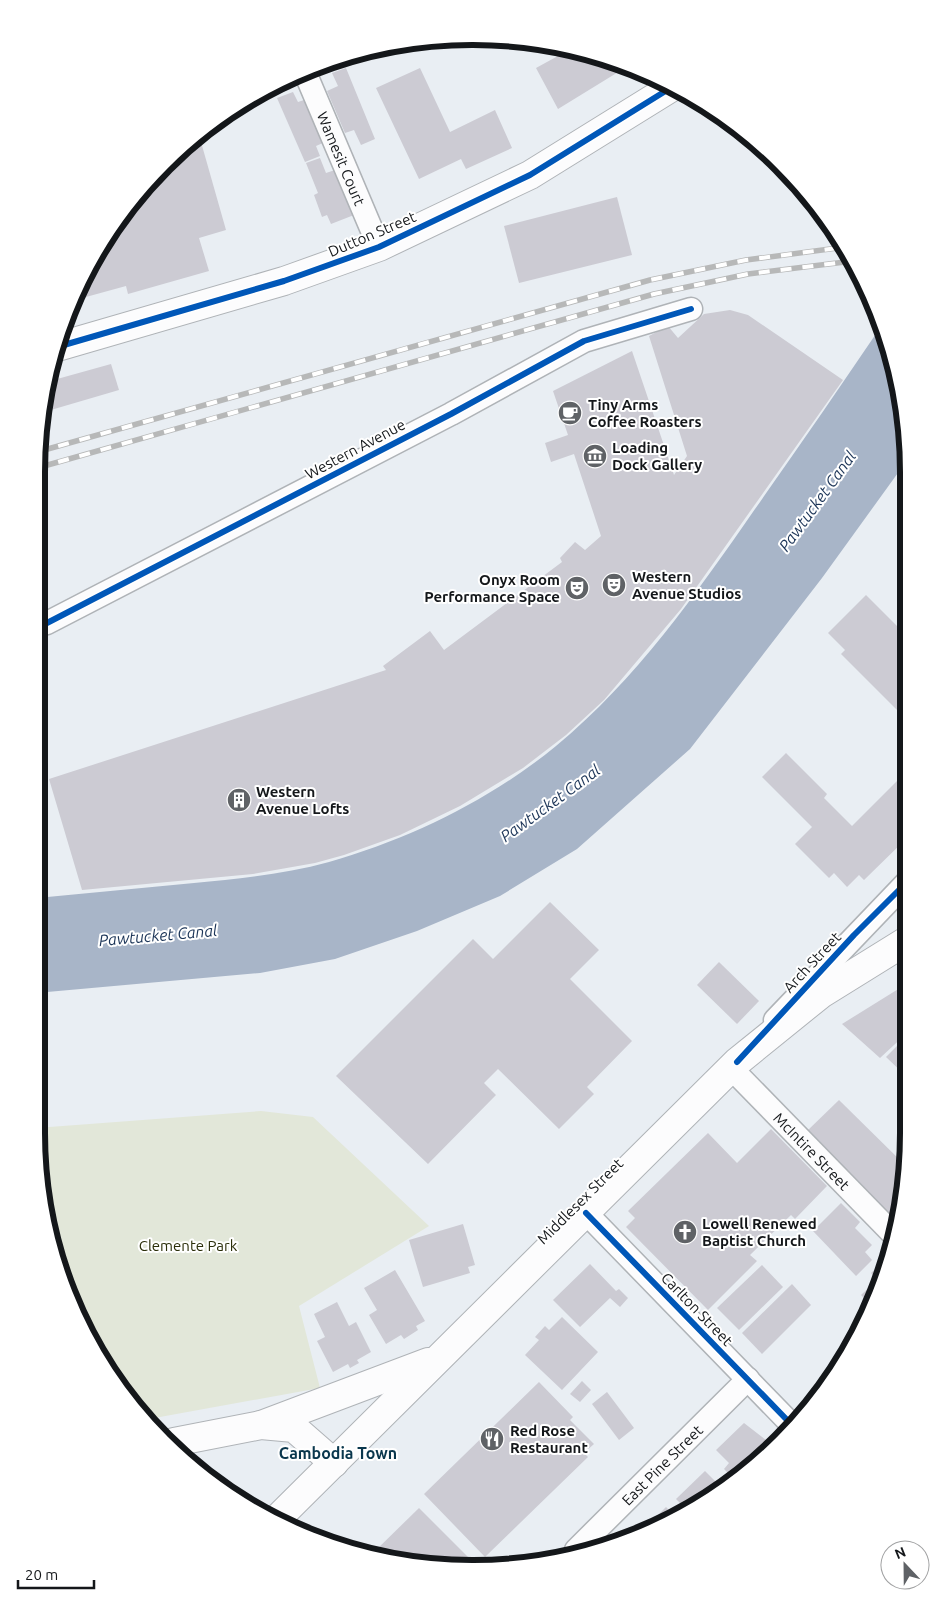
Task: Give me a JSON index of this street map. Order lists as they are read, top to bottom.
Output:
{
  "streets": {
    "main road": ["Dutton Street", "Middlesex Street"],
    "street": [
      "Wamesit Court",
      "Western Avenue",
      "Arch Street",
      "McIntire Street",
      "Carlton Street",
      "East Pine Street"
    ]
  },
  "crossings": [
    ["Wamesit Court", "Dutton Street"],
    ["Arch Street", "McIntire Street"],
    ["Arch Street", "Middlesex Street"],
    ["McIntire Street", "Middlesex Street"],
    ["Middlesex Street", "Carlton Street"],
    ["Carlton Street", "East Pine Street"]
  ],
  "districts": ["Cambodia Town"],
  "water": ["Pawtucket Canal"],
  "parks": ["Clemente Park"],
  "places": {
    "cafe": ["Tiny Arms Coffee Roasters"],
    "museum": ["Loading Dock Gallery"],
    "theatre": ["Western Avenue Studios", "Onyx Room Performance Space"],
    "building": ["Western Avenue Lofts"],
    "church": ["Lowell Renewed Baptist Church"],
    "restaurant": ["Red Rose Restaurant"]
  },
  "scale_bar": "20 m",
  "north": "top"
}
